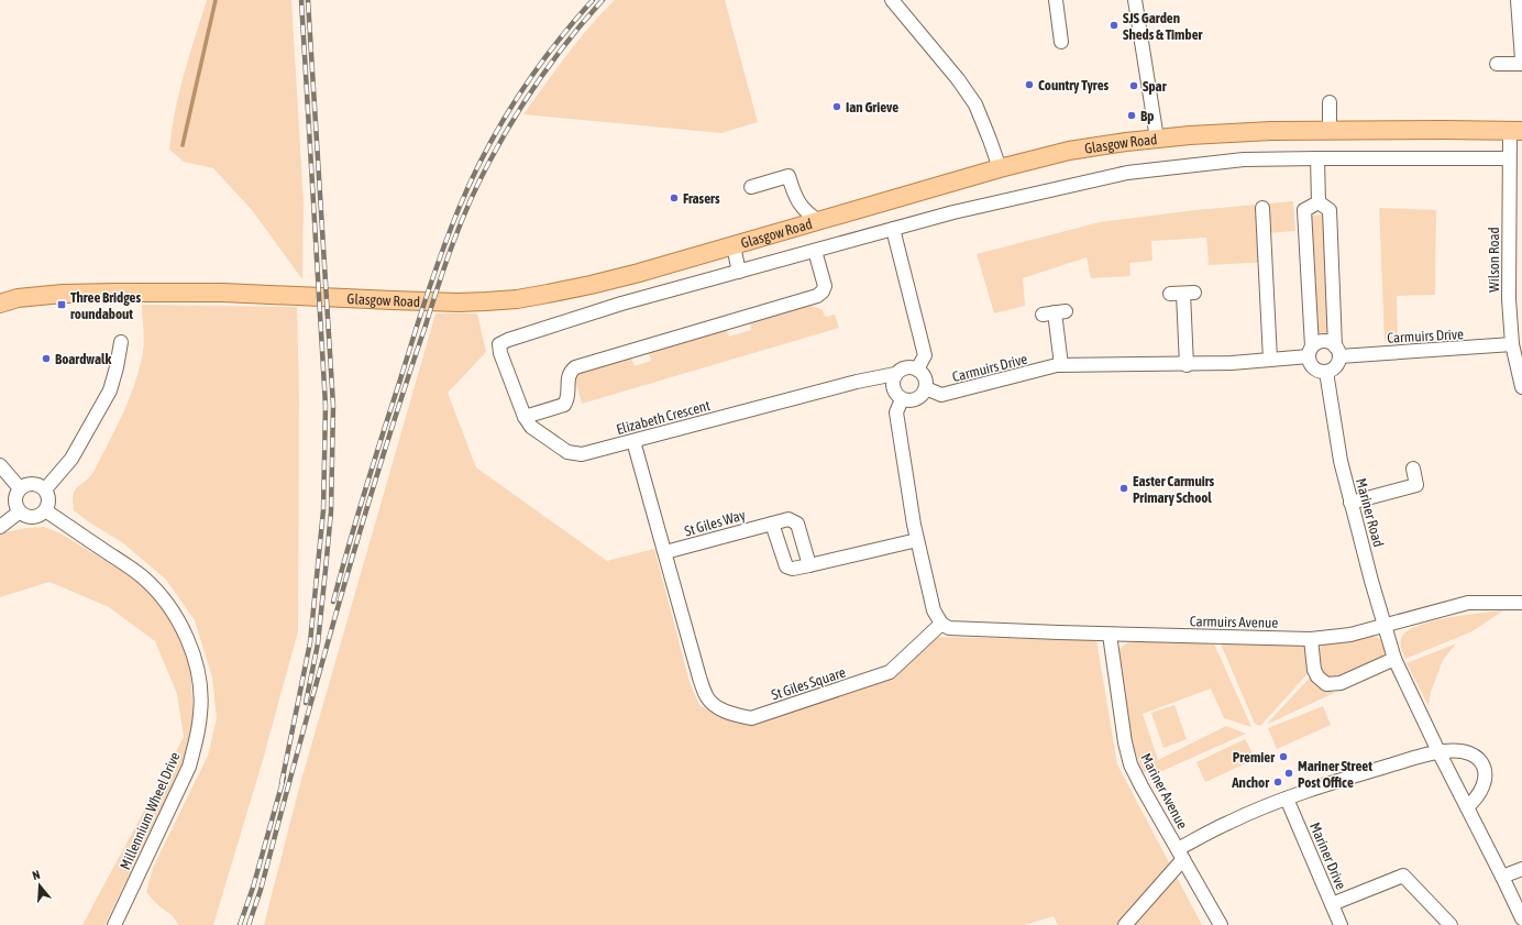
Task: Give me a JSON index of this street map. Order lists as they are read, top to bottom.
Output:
{
  "streets": {
    "main road": ["Glasgow Road"],
    "street": [
      "Wilson Road",
      "Carmuirs Drive",
      "Elizabeth Crescent",
      "Mariner Road",
      "St Giles Way",
      "Carmuirs Avenue",
      "St Giles Square",
      "Mariner Avenue",
      "Millennium Wheel Drive",
      "Mariner Drive"
    ]
  },
  "crossings": [
    ["Glasgow Road", "Wilson Road"],
    ["Glasgow Road", "Elizabeth Crescent"],
    ["Wilson Road", "Carmuirs Drive"],
    ["Carmuirs Drive", "Elizabeth Crescent"],
    ["Carmuirs Drive", "Mariner Road"],
    ["Elizabeth Crescent", "St Giles Square"],
    ["Mariner Road", "Carmuirs Avenue"],
    ["St Giles Way", "St Giles Square"],
    ["Carmuirs Avenue", "St Giles Square"],
    ["Carmuirs Avenue", "Mariner Avenue"]
  ],
  "places": {
    "other": [
      "SJS Garden Sheds & Timber",
      "Country Tyres",
      "Spar",
      "Ian Grieve",
      "Bp",
      "Frasers",
      "Boardwalk",
      "Easter Carmuirs Primary School",
      "Premier",
      "Mariner Street Post Office",
      "Anchor"
    ],
    "transit": ["Three Bridges roundabout"]
  },
  "north": "top"
}
